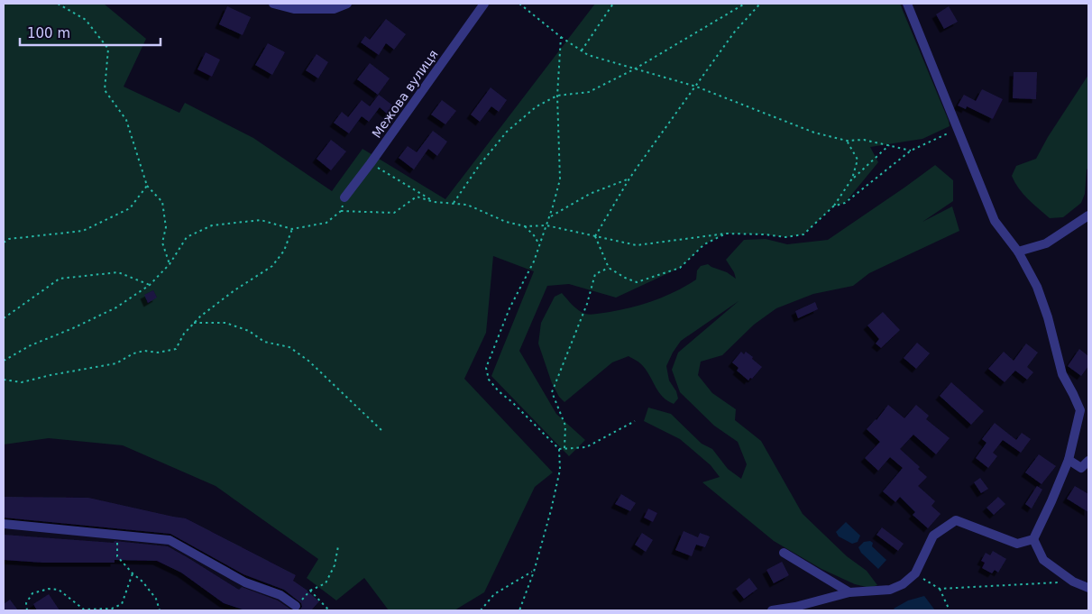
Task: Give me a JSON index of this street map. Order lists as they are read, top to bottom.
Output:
{
  "streets": {
    "street": ["Межова вулиця"]
  },
  "scale_bar": "100 m"
}
